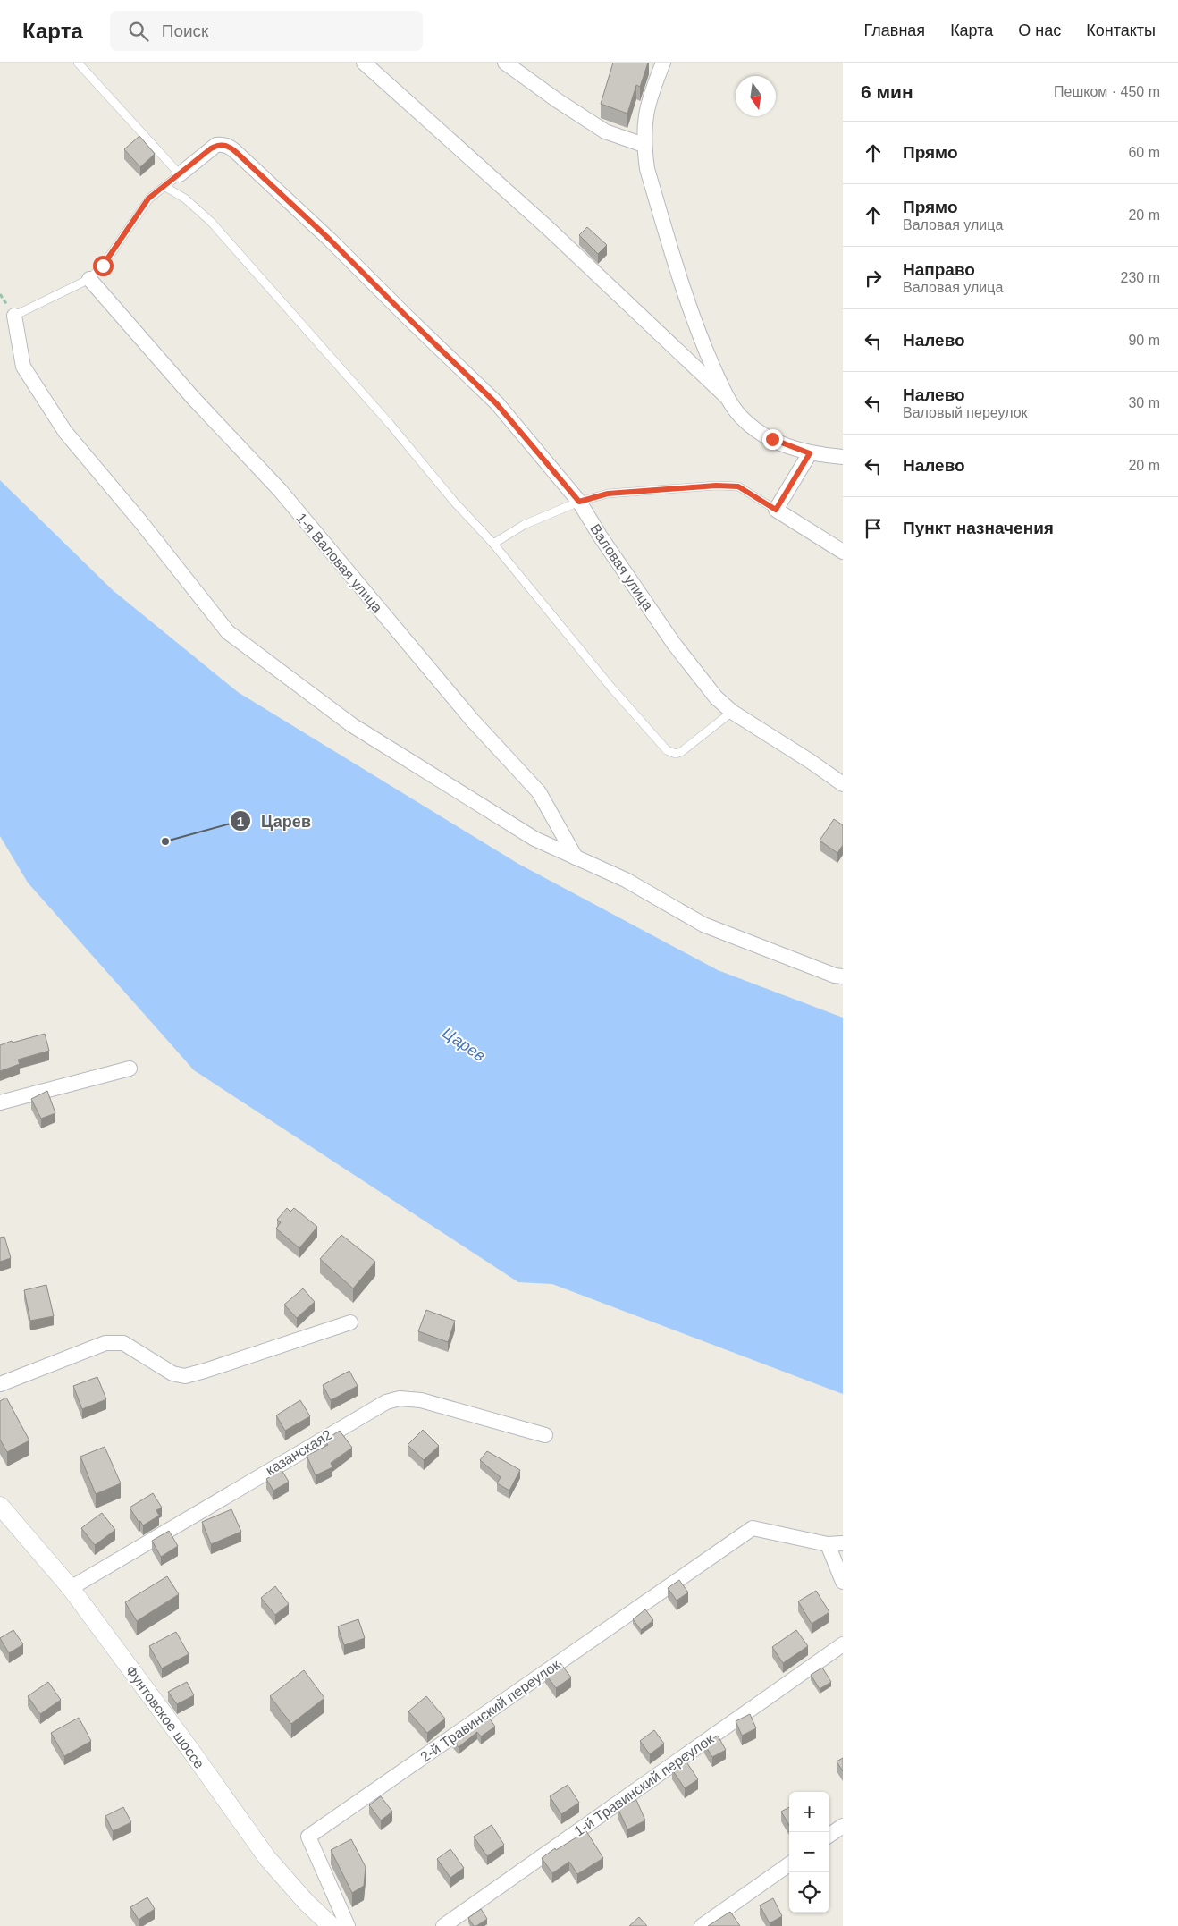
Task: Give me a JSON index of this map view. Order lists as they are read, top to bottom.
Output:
{
  "streets": {
    "street": [
      "1-я Валовая улица",
      "Валовая улица",
      "казанская2",
      "2-й Травинский переулок",
      "Фунтовское шоссе",
      "1-й Травинский переулок"
    ]
  },
  "crossings": [
    ["казанская2", "Фунтовское шоссе"]
  ],
  "water": ["Царев"],
  "places": ["Царев"],
  "north": "bottom",
  "page": {
    "header": "Карта",
    "search": "Поиск",
    "nav": [
      "Главная",
      "Карта",
      "О нас",
      "Контакты"
    ],
    "heading": ["6 мин", "Пешком · 450 m"],
    "list": [
      ["Прямо", "60 m"],
      ["Прямо", "Валовая улица", "20 m"],
      ["Направо", "Валовая улица", "230 m"],
      ["Налево", "90 m"],
      ["Налево", "Валовый переулок", "30 m"],
      ["Налево", "20 m"],
      "Пункт назначения"
    ],
    "map_buttons": ["+", "−"]
  }
}
